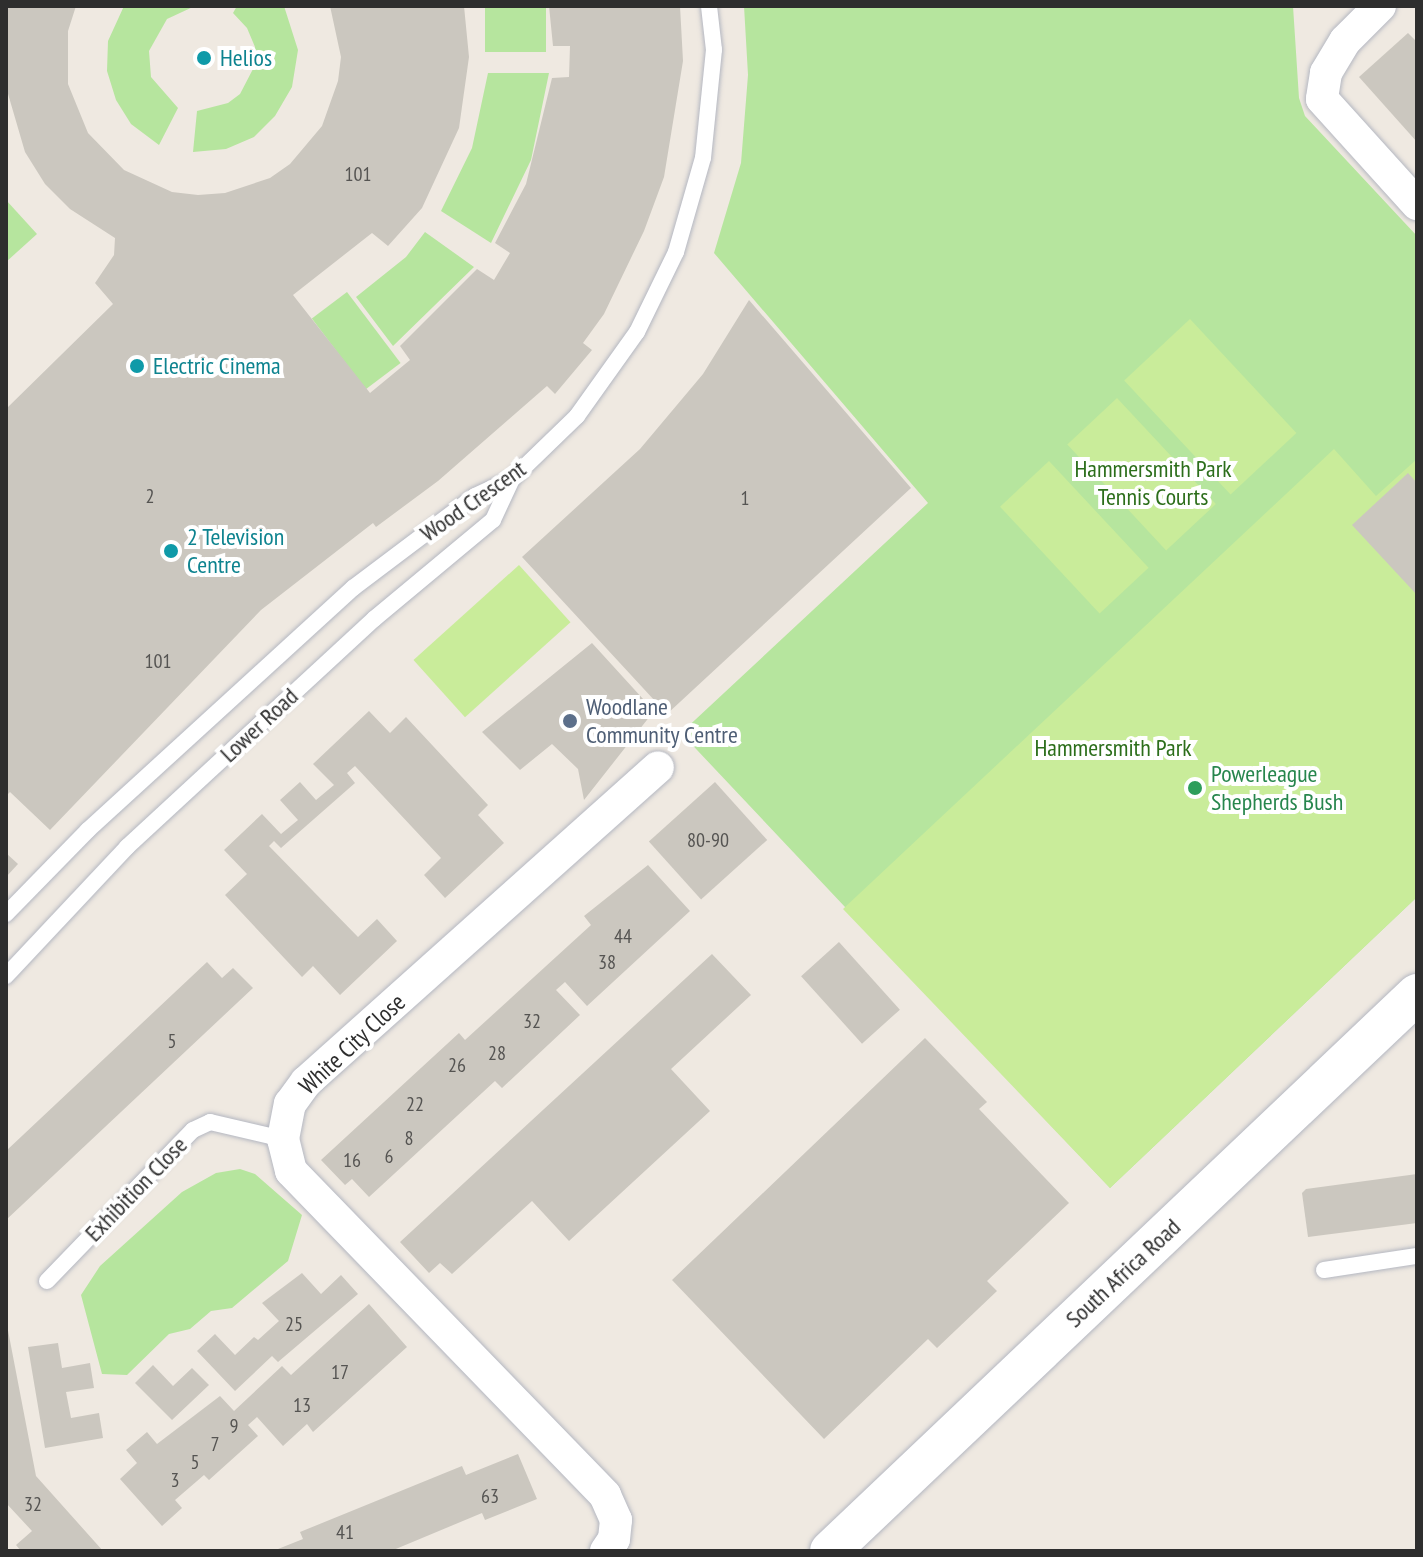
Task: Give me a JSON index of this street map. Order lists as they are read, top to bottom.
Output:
{
  "streets": {
    "street": ["White City Close", "South Africa Road"],
    "lane": ["Wood Crescent", "Lower Road", "Exhibition Close"]
  },
  "crossings": [
    ["Wood Crescent", "Lower Road"],
    ["White City Close", "Exhibition Close"]
  ],
  "parks": ["Hammersmith Park Tennis Courts", "Hammersmith Park"],
  "places": [
    "Helios",
    "Electric Cinema",
    "2 Television Centre",
    "Woodlane Community Centre",
    "Powerleague Shepherds Bush"
  ],
  "house_numbers": [
    "101",
    "2",
    "1",
    "101",
    "80-90",
    "44",
    "38",
    "32",
    "5",
    "28",
    "26",
    "22",
    "8",
    "6",
    "16",
    "25",
    "17",
    "13",
    "9",
    "7",
    "5",
    "3",
    "63",
    "32",
    "41"
  ]
}
